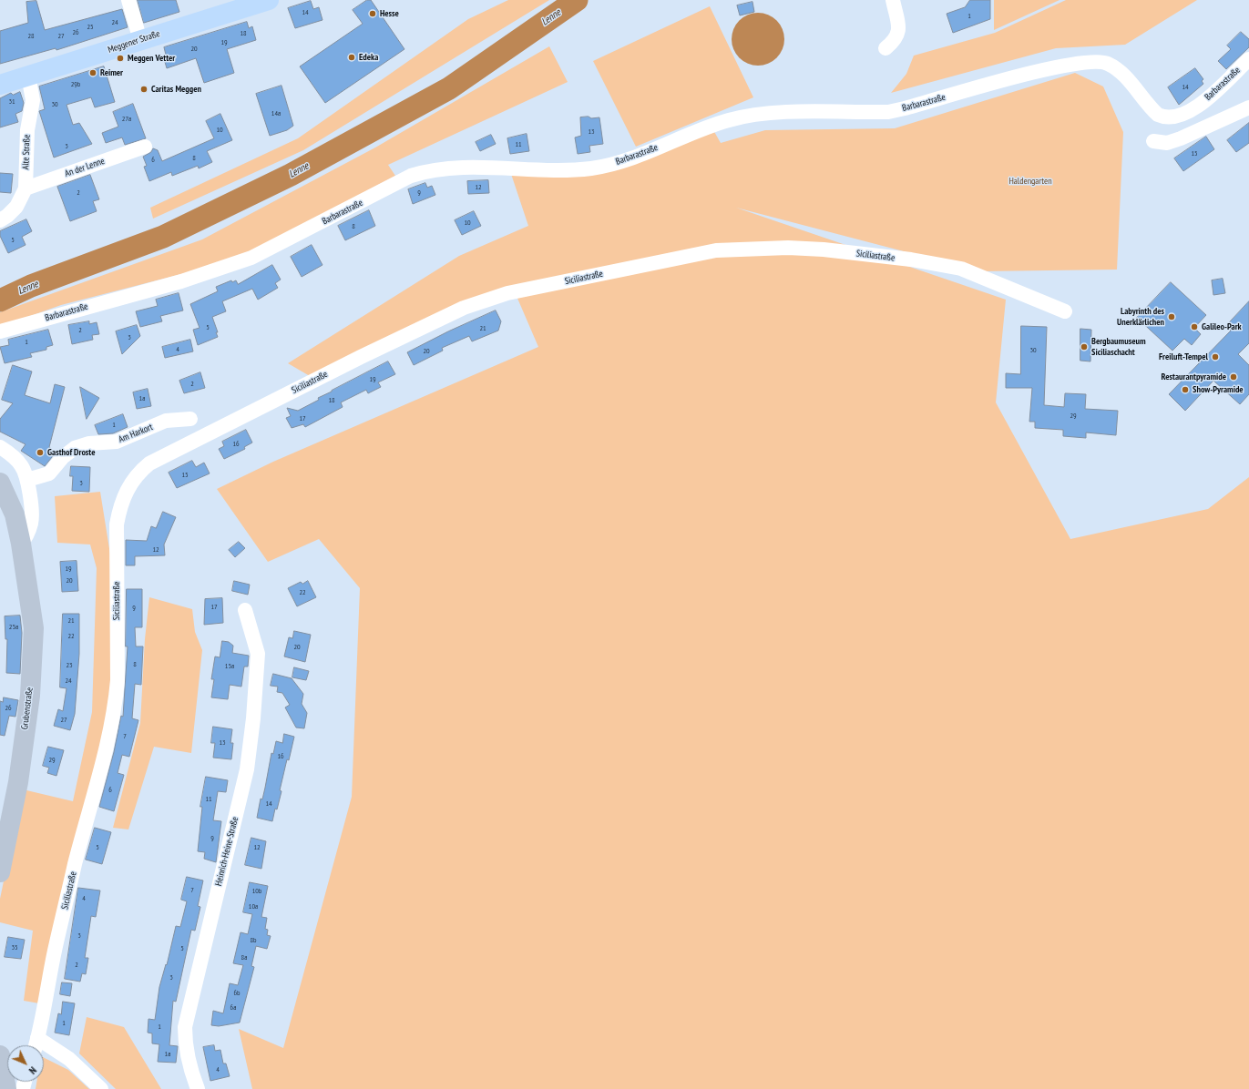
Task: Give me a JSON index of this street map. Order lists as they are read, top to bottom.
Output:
{
  "streets": {
    "main road": ["Meggener Straße", "Grubenstraße"],
    "street": [
      "Barbarastraße",
      "Alte Straße",
      "An der Lenne",
      "Siciliastraße",
      "Am Harkort",
      "Heinrich-Heine-Straße"
    ]
  },
  "crossings": [
    ["Meggener Straße", "Alte Straße"],
    ["Alte Straße", "An der Lenne"]
  ],
  "water": ["Lenne"],
  "parks": ["Haldengarten"],
  "places": [
    "Hesse",
    "Edeka",
    "Meggen Vetter",
    "Reimer",
    "Caritas Meggen",
    "Labyrinth des Unerklärlichen",
    "Galileo-Park",
    "Bergbaumuseum Siciliaschacht",
    "Freiluft-Tempel",
    "Restaurantpyramide",
    "Show-Pyramide",
    "Gasthof Droste"
  ],
  "house_numbers": [
    "14",
    "1",
    "24",
    "25",
    "26",
    "18",
    "28",
    "27",
    "19",
    "20",
    "29b",
    "14",
    "31",
    "30",
    "14a",
    "27a",
    "10",
    "13",
    "11",
    "3",
    "15",
    "8",
    "6",
    "12",
    "2",
    "9",
    "10",
    "8",
    "5",
    "5",
    "21",
    "2",
    "3",
    "1",
    "4",
    "30",
    "20",
    "19",
    "2",
    "1a",
    "18",
    "29",
    "17",
    "1",
    "16",
    "15",
    "3",
    "12",
    "19",
    "20",
    "22",
    "17",
    "9",
    "21",
    "25a",
    "22",
    "20",
    "8",
    "23",
    "15a",
    "24",
    "26",
    "27",
    "7",
    "13",
    "16",
    "29",
    "6",
    "11",
    "14",
    "9",
    "5",
    "12",
    "7",
    "10b",
    "4",
    "10a",
    "3",
    "8b",
    "35",
    "5",
    "8a",
    "2",
    "3",
    "6b",
    "6a",
    "1",
    "1",
    "1a",
    "4"
  ],
  "north": "bottom right"
}
